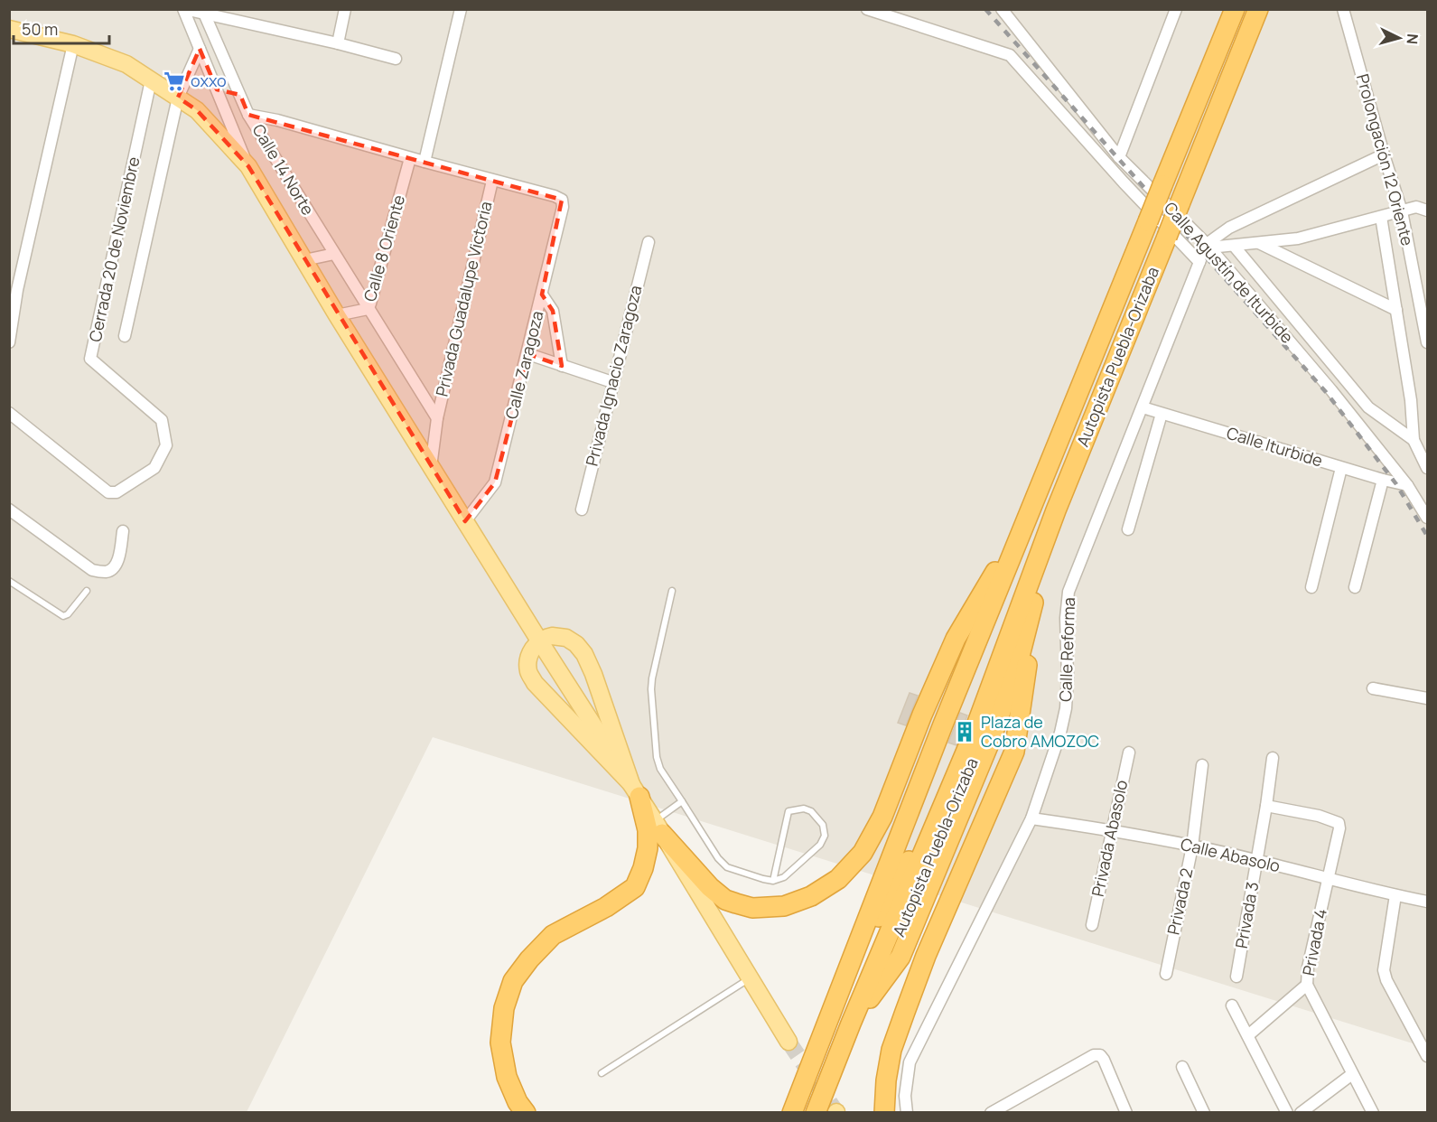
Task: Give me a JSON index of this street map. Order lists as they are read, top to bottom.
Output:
{
  "streets": {
    "highway": ["Autopista Puebla-Orizaba"],
    "street": [
      "Prolongación 12 Oriente",
      "Calle 14 Norte",
      "Calle 8 Oriente",
      "Cerrada 20 de Noviembre",
      "Calle Agustín de Iturbide",
      "Privada Guadalupe Victoria",
      "Calle Zaragoza",
      "Privada Ignacio Zaragoza",
      "Calle Iturbide",
      "Calle Reforma",
      "Privada Abasolo",
      "Calle Abasolo",
      "Privada 2",
      "Privada 3",
      "Privada 4"
    ]
  },
  "crossings": [
    ["Calle 14 Norte", "Calle 8 Oriente"],
    ["Calle 14 Norte", "Privada Guadalupe Victoria"],
    ["Calle 14 Norte", "Calle Zaragoza"],
    ["Calle Agustín de Iturbide", "Calle Iturbide"],
    ["Calle Agustín de Iturbide", "Calle Reforma"],
    ["Calle Iturbide", "Calle Reforma"],
    ["Calle Reforma", "Calle Abasolo"],
    ["Privada Abasolo", "Calle Abasolo"],
    ["Calle Abasolo", "Privada 2"],
    ["Calle Abasolo", "Privada 3"],
    ["Calle Abasolo", "Privada 4"],
    ["Privada 3", "Privada 4"]
  ],
  "places": {
    "supermarket": ["oxxo"],
    "building": ["Plaza de Cobro AMOZOC"]
  },
  "scale_bar": "50 m",
  "north": "right"
}
